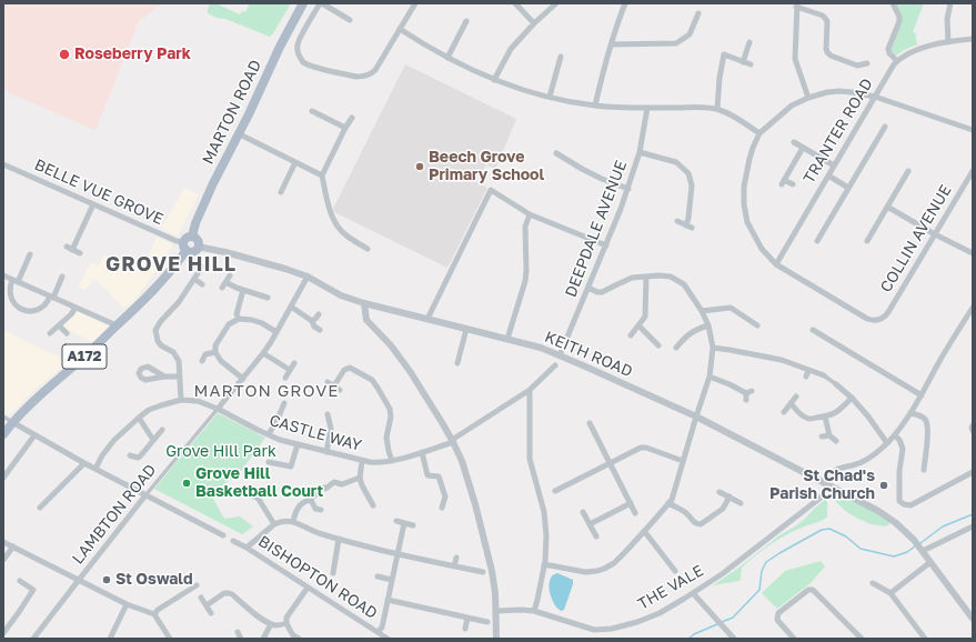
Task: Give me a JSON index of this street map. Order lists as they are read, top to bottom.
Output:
{
  "streets": {
    "main road": ["MARTON ROAD", "A172"],
    "street": [
      "TRANTER ROAD",
      "BELLE VUE GROVE",
      "DEEPDALE AVENUE",
      "COLLIN AVENUE",
      "KEITH ROAD",
      "CASTLE WAY",
      "LAMBTON ROAD",
      "BISHOPTON ROAD",
      "THE VALE"
    ]
  },
  "crossings": [
    ["MARTON ROAD", "BELLE VUE GROVE"],
    ["MARTON ROAD", "KEITH ROAD"],
    ["MARTON ROAD", "A172"],
    ["TRANTER ROAD", "COLLIN AVENUE"],
    ["BELLE VUE GROVE", "KEITH ROAD"],
    ["BELLE VUE GROVE", "A172"],
    ["DEEPDALE AVENUE", "KEITH ROAD"],
    ["KEITH ROAD", "A172"],
    ["KEITH ROAD", "LAMBTON ROAD"],
    ["KEITH ROAD", "THE VALE"],
    ["CASTLE WAY", "LAMBTON ROAD"]
  ],
  "districts": ["GROVE HILL", "MARTON GROVE"],
  "parks": ["Grove Hill Park"],
  "places": [
    "Roseberry Park",
    "Beech Grove Primary School",
    "Grove Hill Basketball Court",
    "St Chad's Parish Church",
    "St Oswald"
  ]
}
